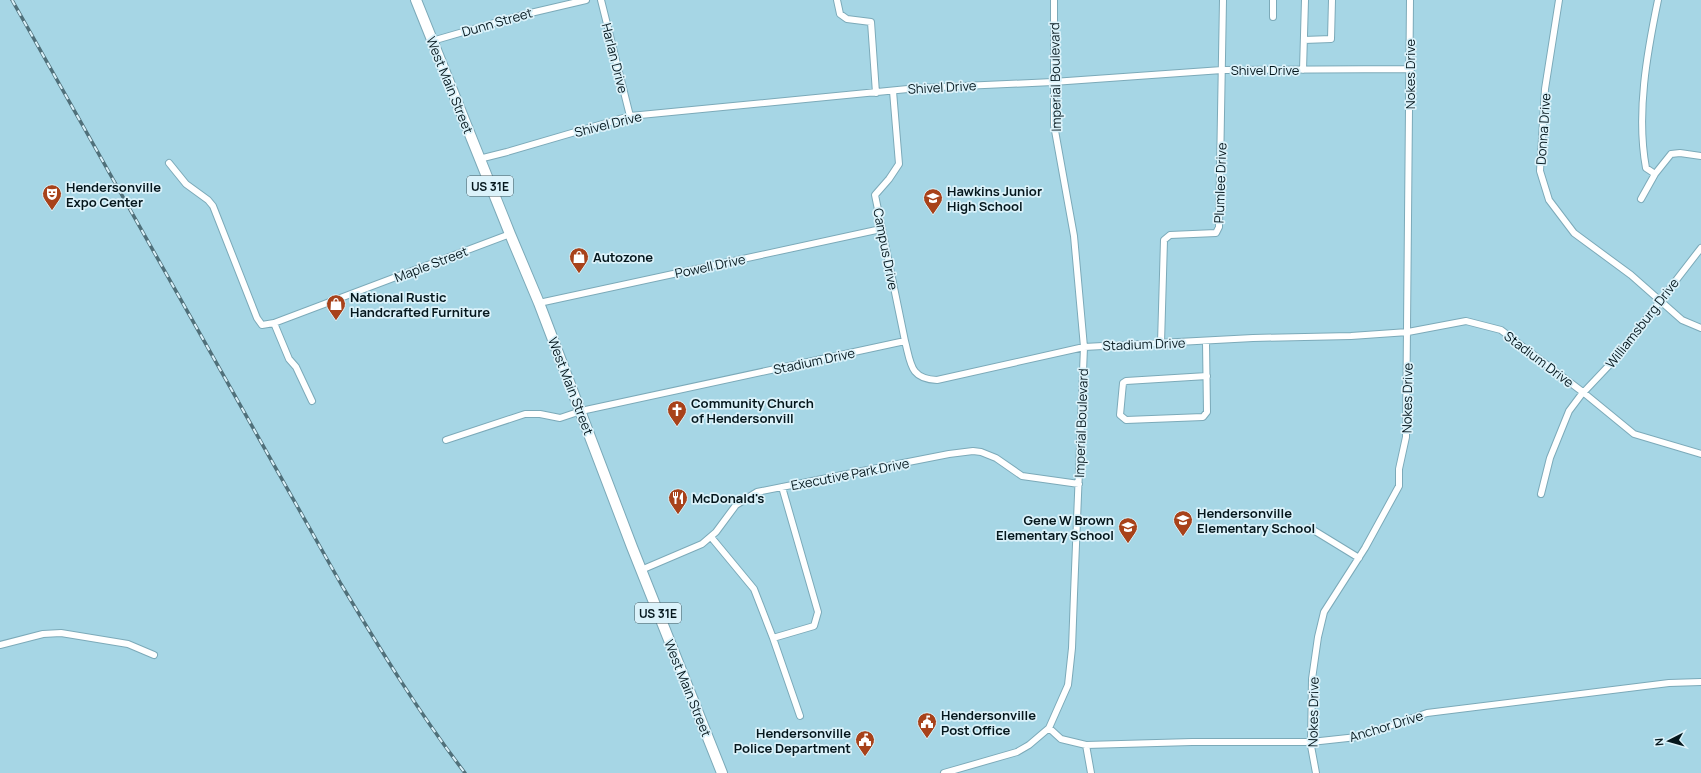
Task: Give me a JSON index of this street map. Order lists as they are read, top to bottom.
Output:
{
  "streets": {
    "main road": ["West Main Street", "US 31E"],
    "street": [
      "Dunn Street",
      "Harlan Drive",
      "Shivel Drive",
      "Nokes Drive",
      "Imperial Boulevard",
      "Donna Drive",
      "Plumlee Drive",
      "Campus Drive",
      "Maple Street",
      "Powell Drive",
      "Williamsburg Drive",
      "Stadium Drive",
      "Executive Park Drive",
      "Anchor Drive"
    ]
  },
  "crossings": [
    ["Dunn Street", "West Main Street"],
    ["Harlan Drive", "Shivel Drive"],
    ["Shivel Drive", "Nokes Drive"],
    ["Shivel Drive", "Imperial Boulevard"],
    ["Shivel Drive", "West Main Street"],
    ["Shivel Drive", "Plumlee Drive"],
    ["Shivel Drive", "Campus Drive"],
    ["Nokes Drive", "Stadium Drive"],
    ["Nokes Drive", "Anchor Drive"],
    ["Imperial Boulevard", "Stadium Drive"],
    ["Imperial Boulevard", "Executive Park Drive"],
    ["Imperial Boulevard", "Anchor Drive"],
    ["West Main Street", "Maple Street"],
    ["West Main Street", "Powell Drive"],
    ["West Main Street", "Stadium Drive"],
    ["West Main Street", "Executive Park Drive"],
    ["Donna Drive", "Williamsburg Drive"],
    ["Plumlee Drive", "Stadium Drive"],
    ["Campus Drive", "Powell Drive"],
    ["Campus Drive", "Stadium Drive"],
    ["Williamsburg Drive", "Stadium Drive"]
  ],
  "places": {
    "theatre": ["Hendersonville Expo Center"],
    "school or university": ["Hawkins Junior High School", "Hendersonville Elementary School", "Gene W Brown Elementary School"],
    "shop": ["Autozone", "National Rustic Handcrafted Furniture"],
    "church": ["Community Church of Hendersonvill"],
    "restaurant": ["McDonald's"],
    "public building": ["Hendersonville Post Office", "Hendersonville Police Department"]
  },
  "north": "left"
}
